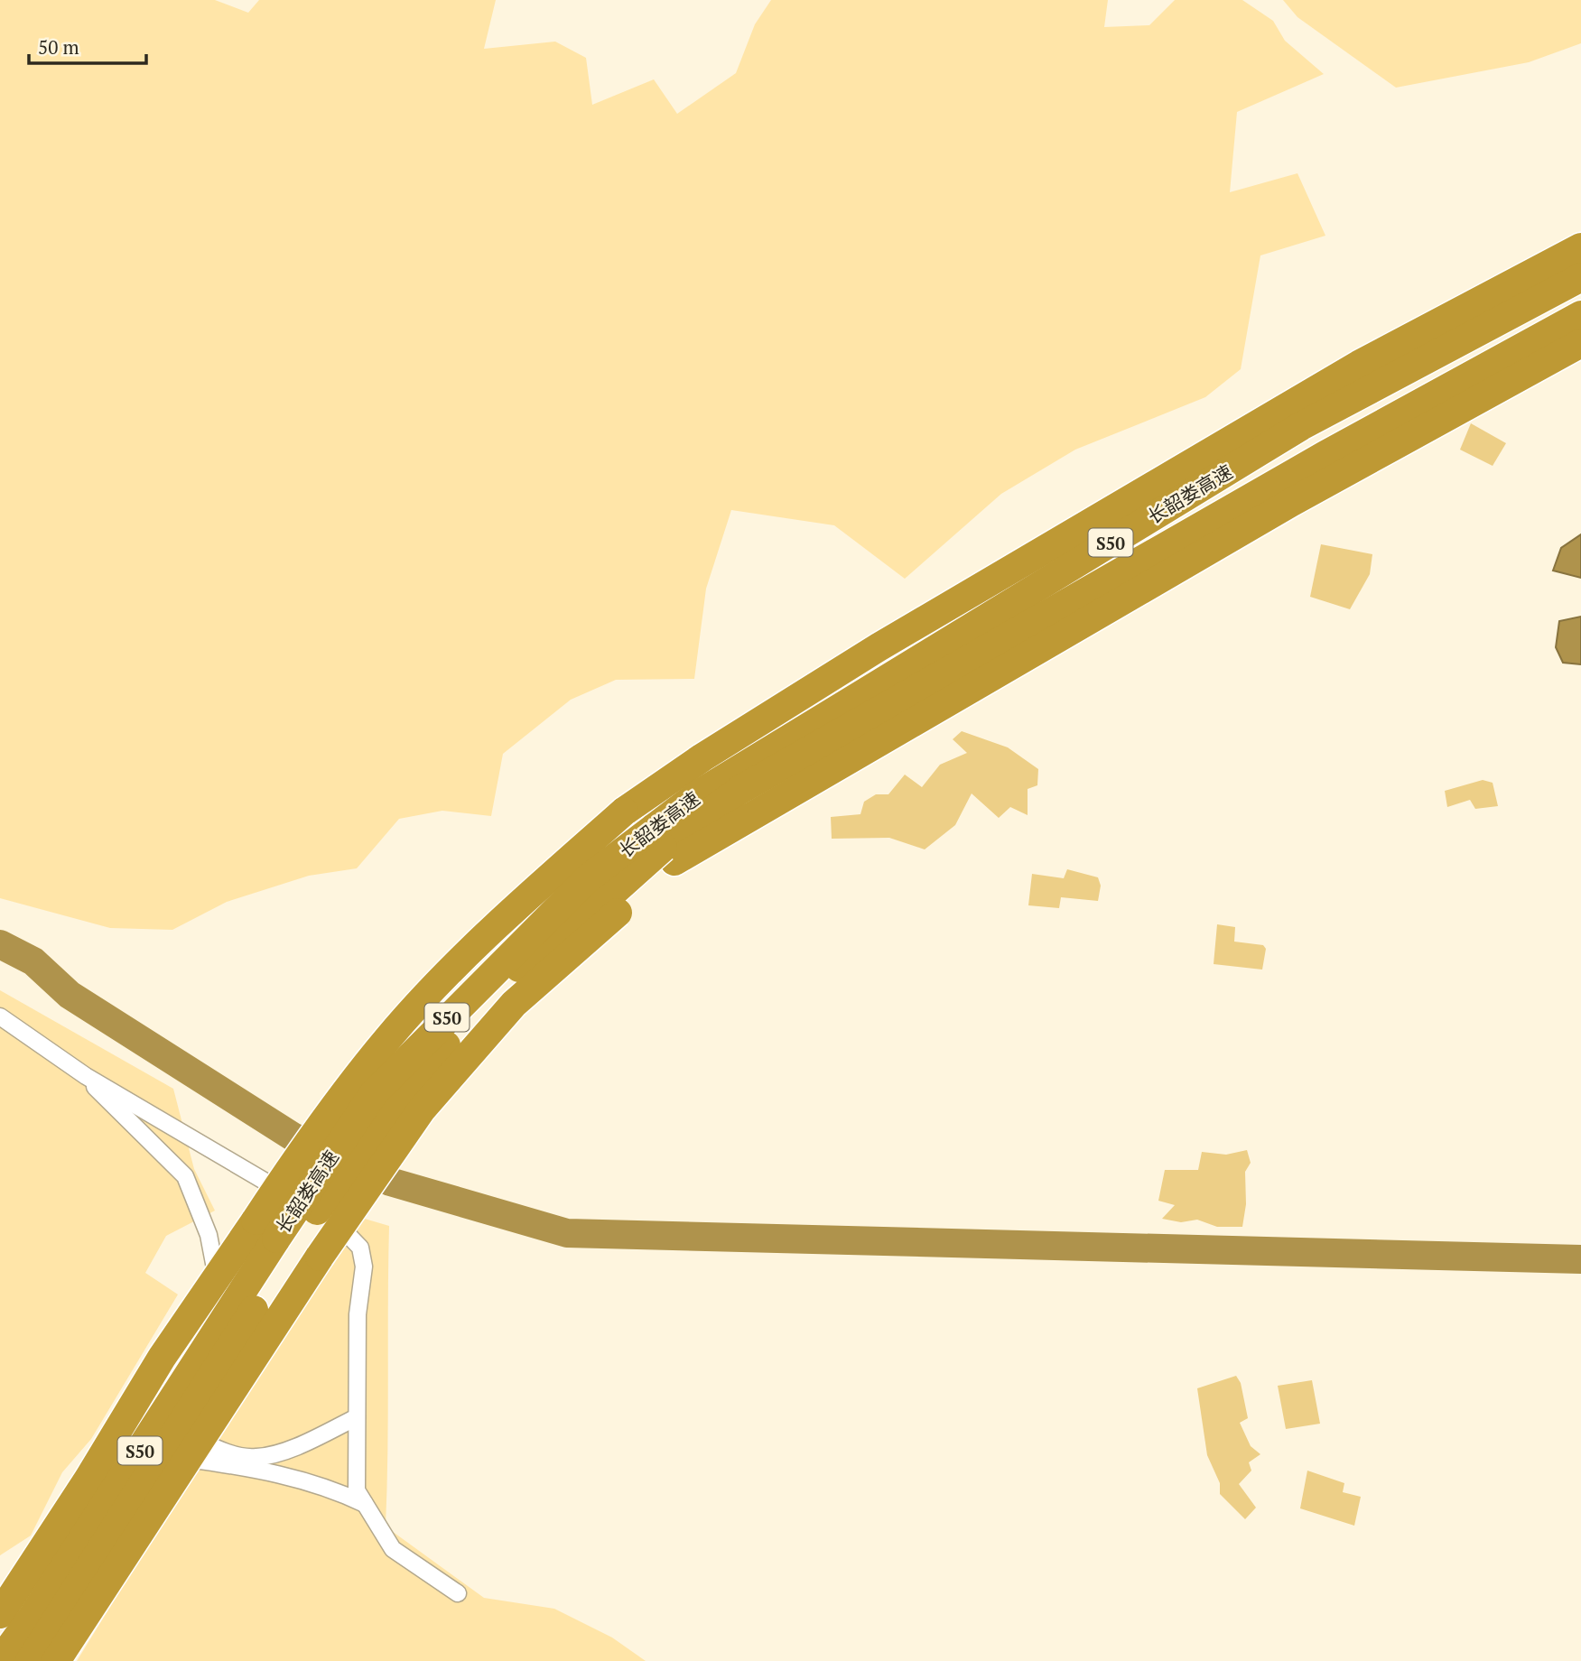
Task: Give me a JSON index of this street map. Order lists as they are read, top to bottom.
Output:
{
  "streets": {
    "highway": ["长韶娄高速", "S50"]
  },
  "scale_bar": "50 m"
}
